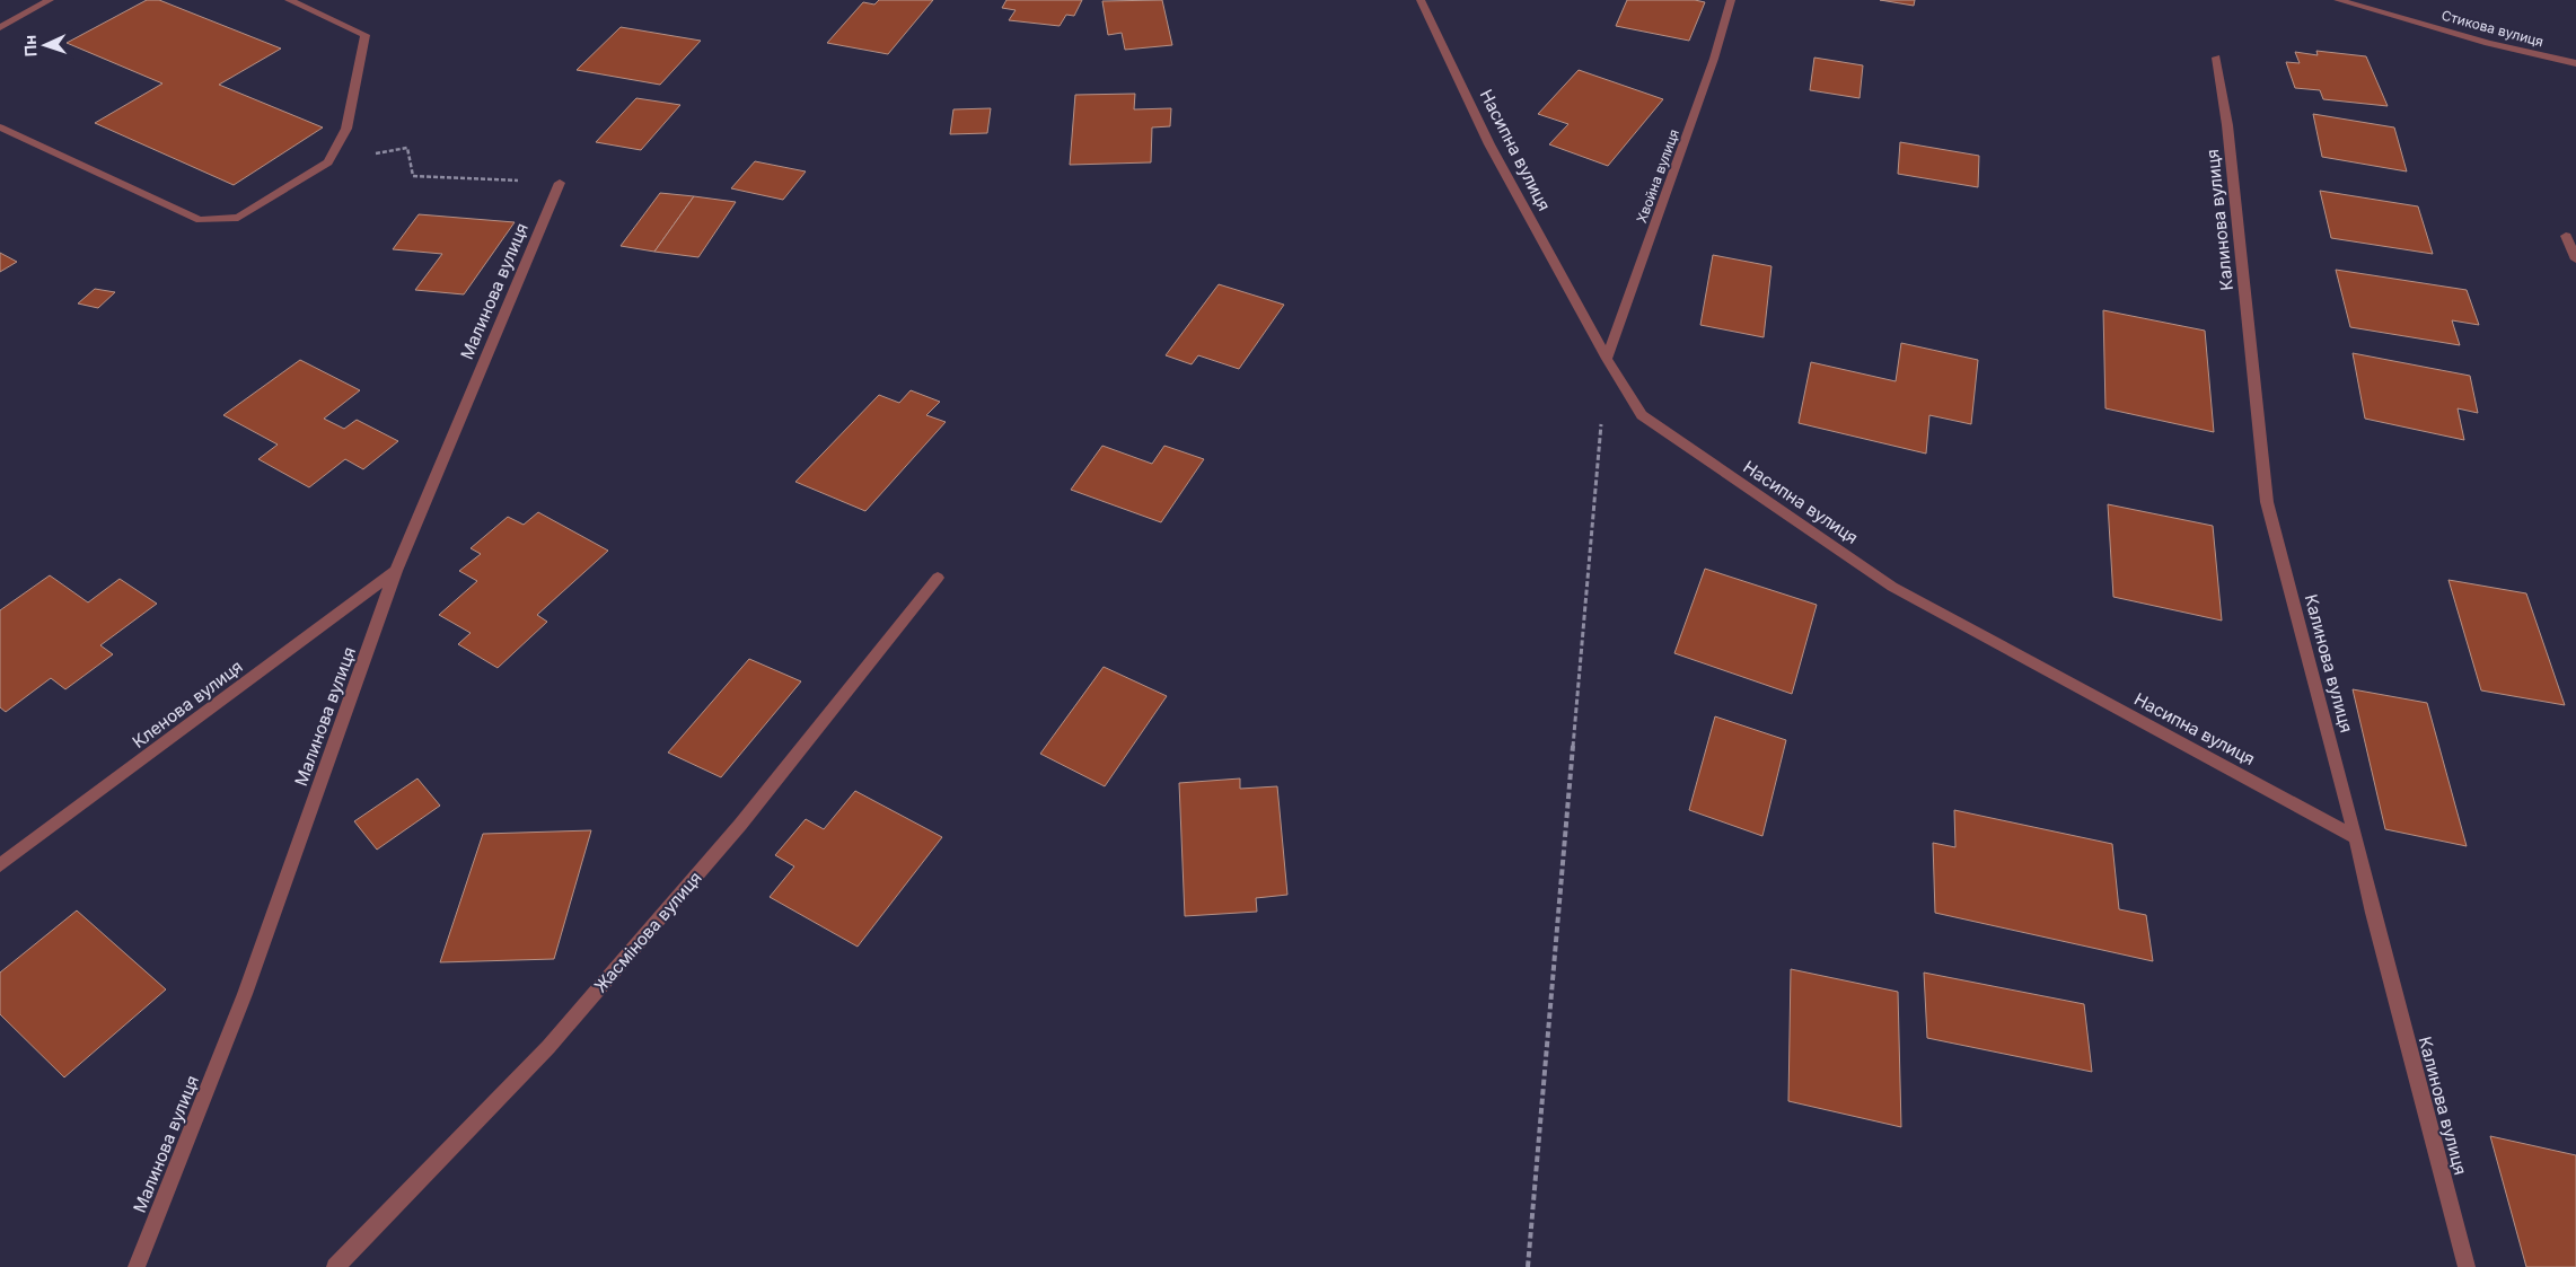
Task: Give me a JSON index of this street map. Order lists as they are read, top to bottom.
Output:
{
  "streets": {
    "street": [
      "Стикова вулиця",
      "Насипна вулиця",
      "Хвойна вулиця",
      "Калинова вулиця",
      "Малинова вулиця",
      "Кленова вулиця",
      "Жасмінова вулиця"
    ]
  },
  "crossings": [
    ["Насипна вулиця", "Хвойна вулиця"],
    ["Насипна вулиця", "Калинова вулиця"],
    ["Малинова вулиця", "Кленова вулиця"]
  ],
  "north": "left"
}
